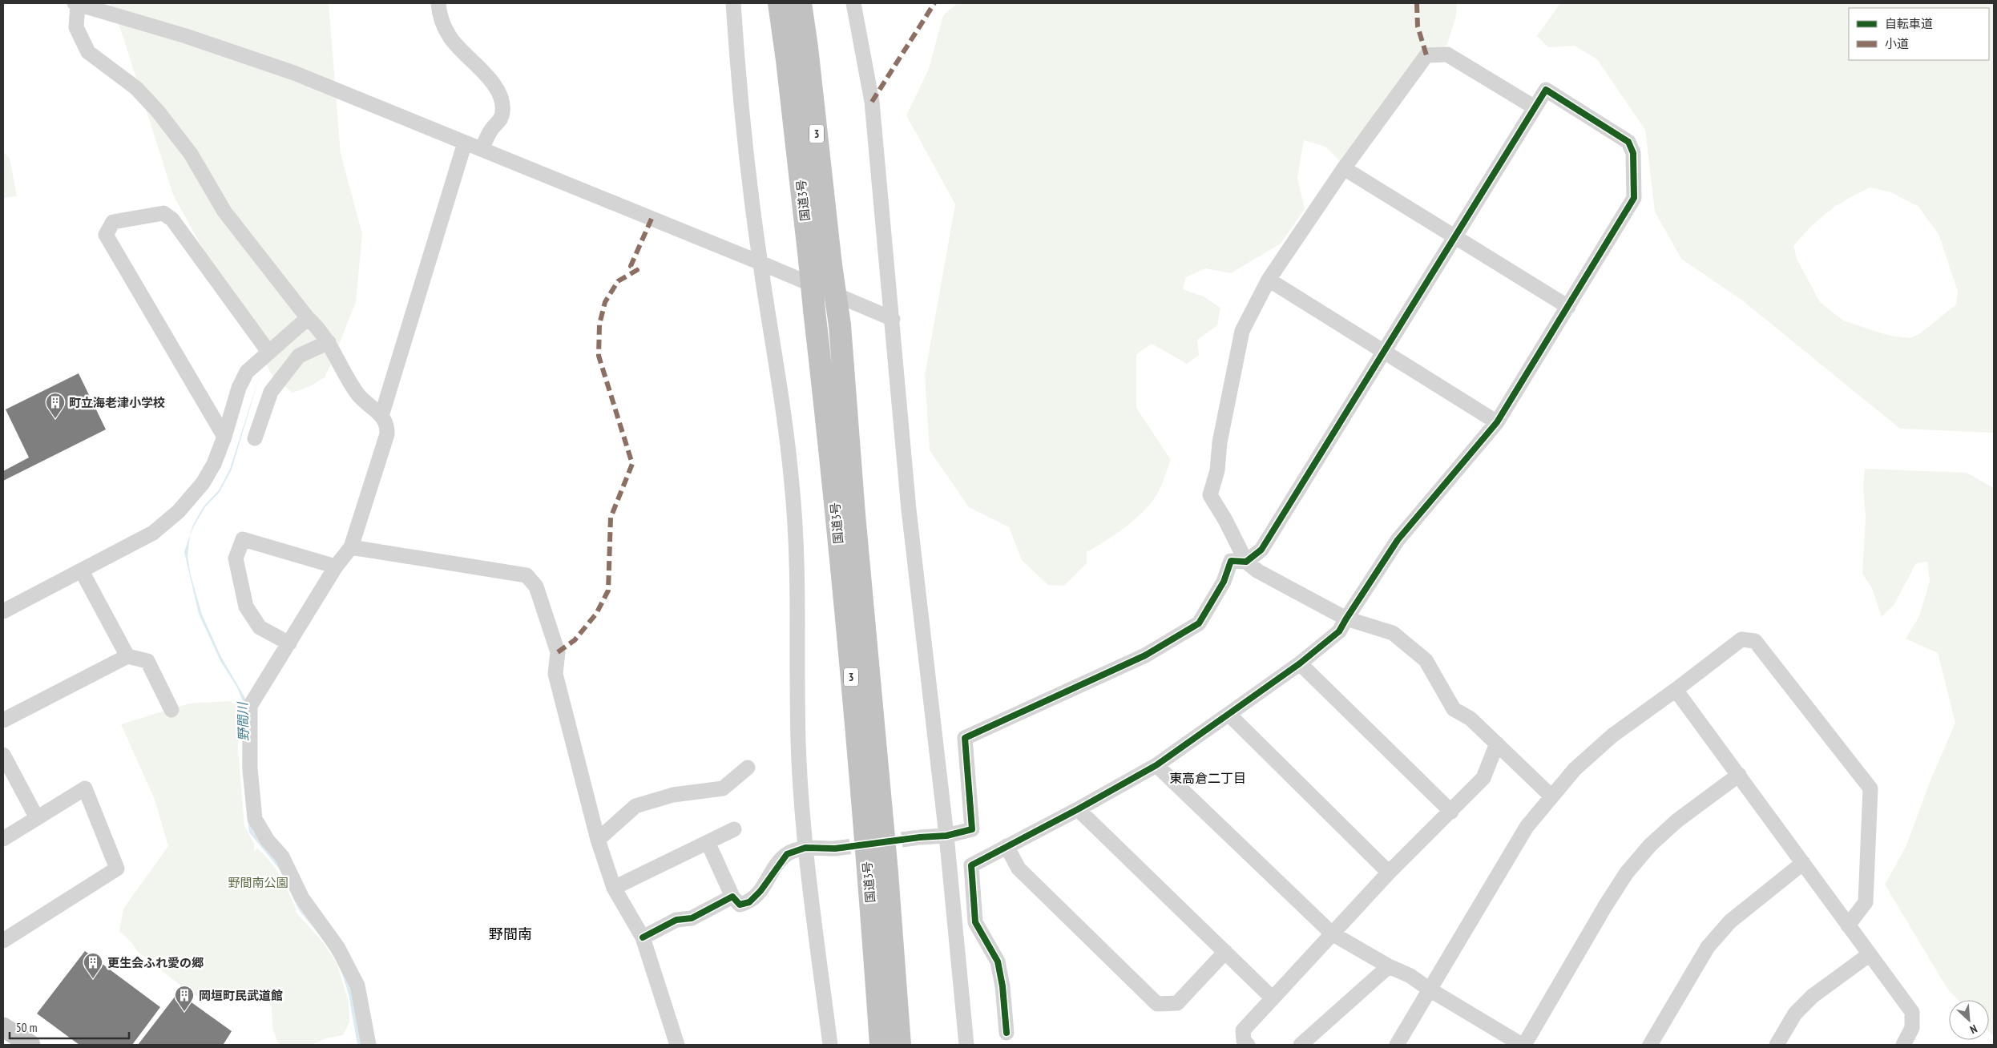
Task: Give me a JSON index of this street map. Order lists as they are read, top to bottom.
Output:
{
  "streets": {
    "highway": ["3", "国道3号"]
  },
  "districts": ["東高倉二丁目", "野間南"],
  "water": ["野間川"],
  "parks": ["野間南公園"],
  "places": {
    "building": ["町立海老津小学校", "更生会ふれ愛の郷", "岡垣町民武道館"]
  },
  "legend": ["自転車道", "小道"],
  "scale_bar": "50 m",
  "north": "bottom right"
}
